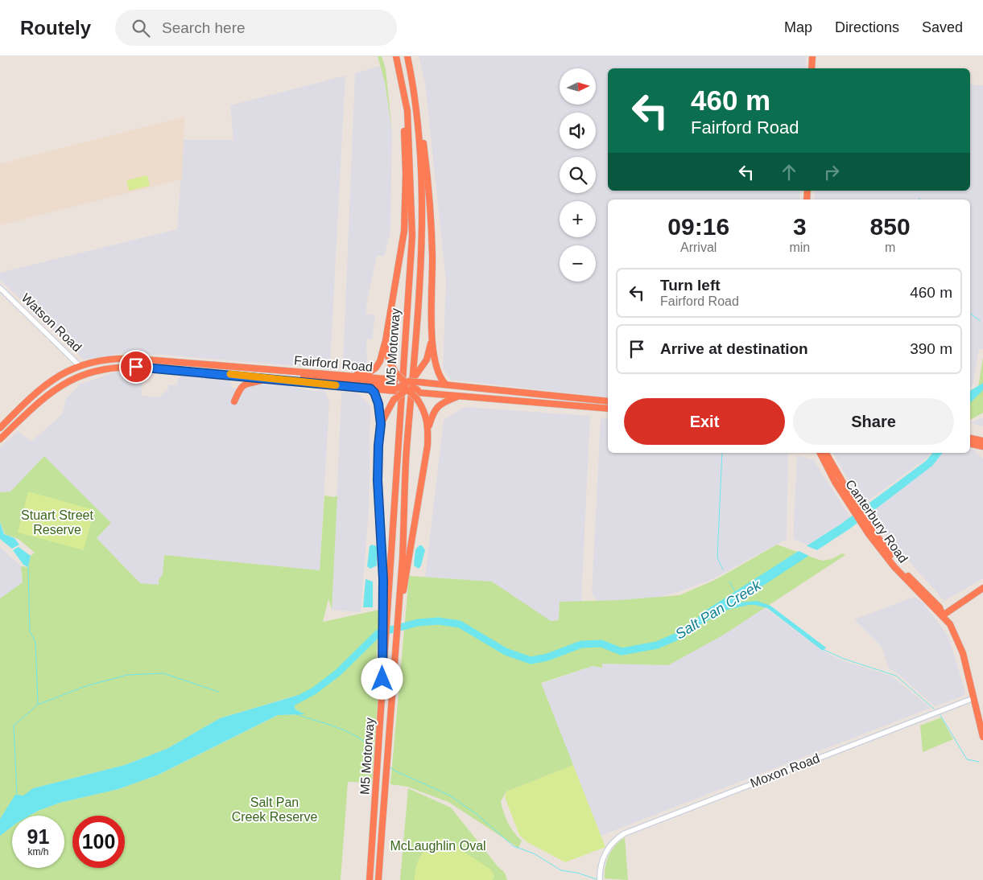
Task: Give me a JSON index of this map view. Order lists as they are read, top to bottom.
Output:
{
  "streets": {
    "highway": [
      "Watson Road",
      "M5 Motorway",
      "Fairford Road",
      "Canterbury Road"
    ],
    "main road": ["Moxon Road"]
  },
  "crossings": [
    ["Watson Road", "Fairford Road"],
    ["Canterbury Road", "Moxon Road"]
  ],
  "water": ["Salt Pan Creek"],
  "parks": ["Stuart Street Reserve", "Salt Pan Creek Reserve", "McLaughlin Oval"],
  "north": "right",
  "page": {
    "header": "Routely",
    "search": "Search here",
    "nav": ["Map", "Directions", "Saved"],
    "map_buttons": ["+", "−"],
    "turn": ["460 m", "Fairford Road"],
    "eta": [
      "09:16",
      "Arrival",
      "3",
      "min",
      "850",
      "m"
    ],
    "list": [
      {
        "name": "Turn left",
        "note": "Fairford Road",
        "value": "460 m"
      },
      {
        "name": "Arrive at destination",
        "value": "390 m"
      }
    ],
    "buttons": ["Exit", "Share"],
    "speed": "91 km/h",
    "limit": "100"
  }
}
